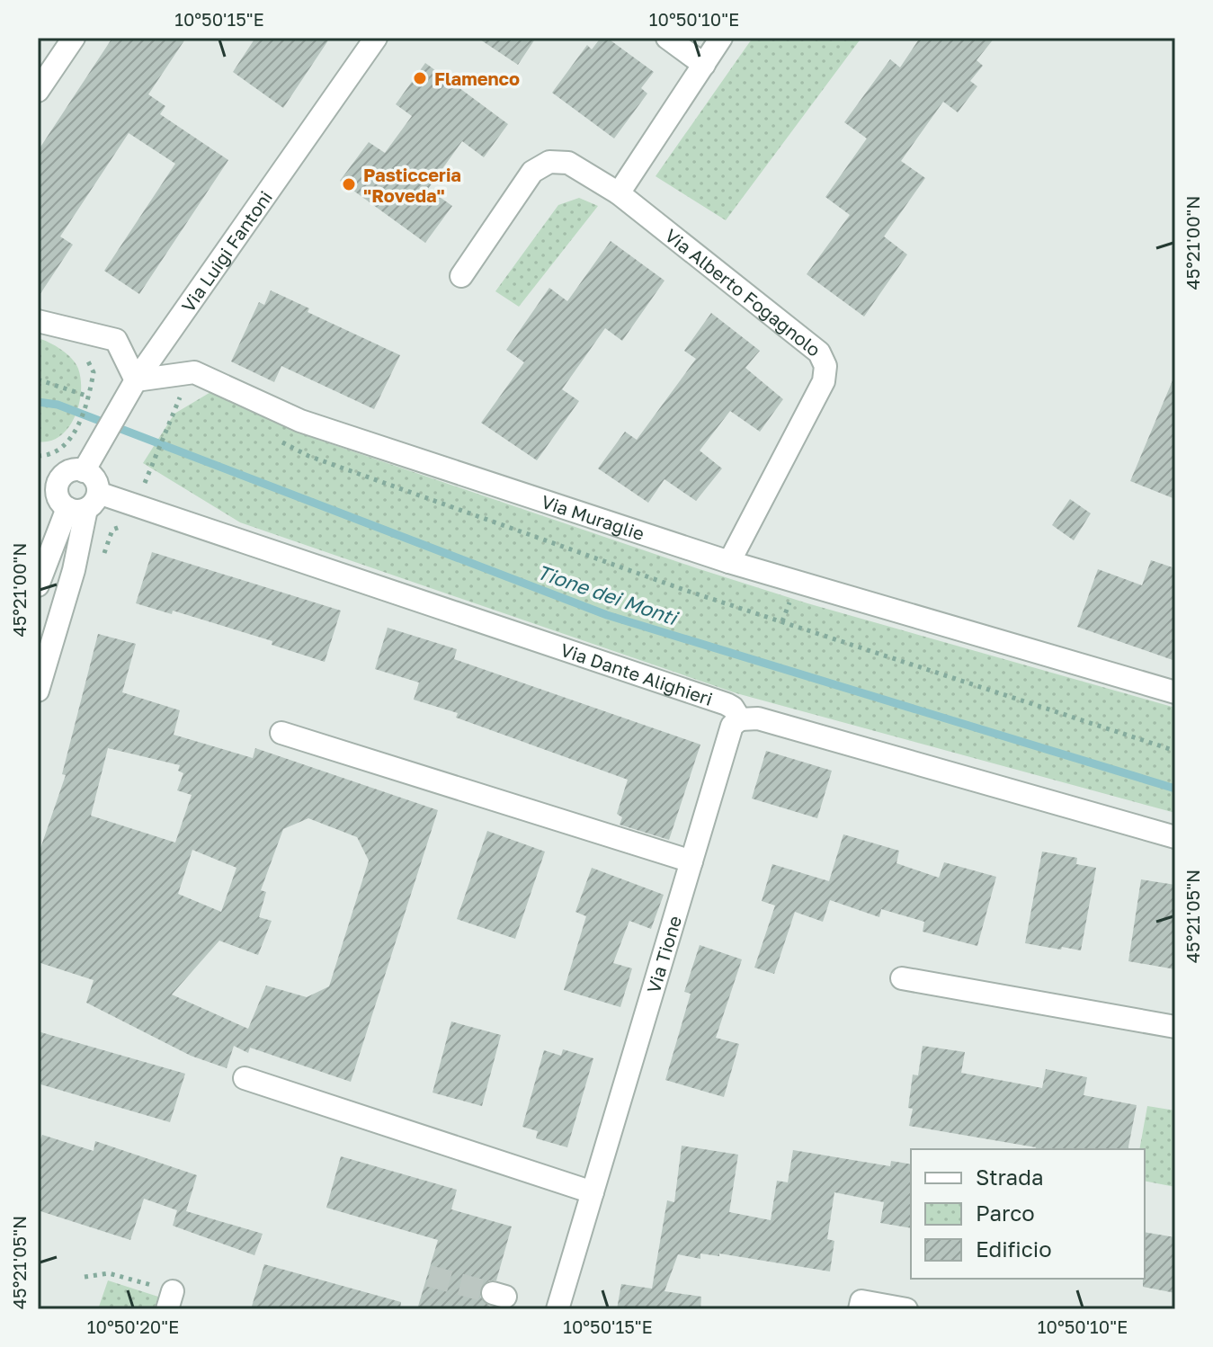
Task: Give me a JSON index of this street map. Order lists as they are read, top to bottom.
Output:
{
  "streets": {
    "street": [
      "Via Luigi Fantoni",
      "Via Alberto Fogagnolo",
      "Via Muraglie",
      "Via Dante Alighieri",
      "Via Tione"
    ]
  },
  "crossings": [
    ["Via Luigi Fantoni", "Via Muraglie"],
    ["Via Alberto Fogagnolo", "Via Muraglie"],
    ["Via Dante Alighieri", "Via Tione"]
  ],
  "water": ["Tione dei Monti"],
  "places": ["Flamenco", "Pasticceria \"Roveda\""],
  "legend": ["Strada", "Parco", "Edificio"],
  "coordinates": [
    "10°50'15\"E",
    "10°50'10\"E",
    "45°21'00\"N",
    "45°21'05\"N",
    "10°50'20\"E"
  ]
}
